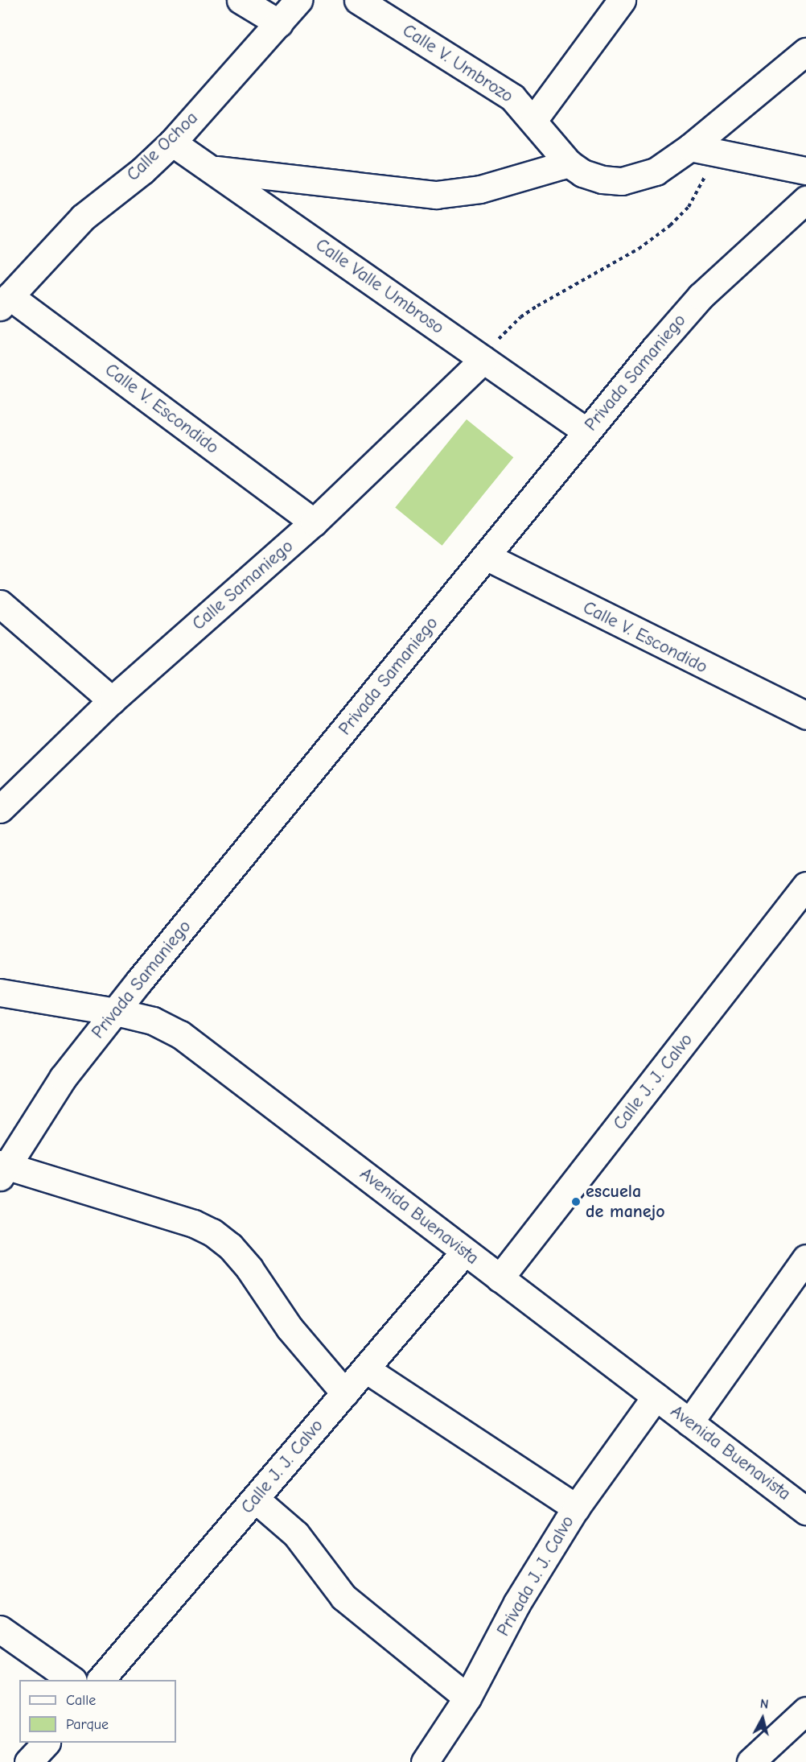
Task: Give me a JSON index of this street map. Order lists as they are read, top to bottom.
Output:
{
  "streets": {
    "street": [
      "Calle V. Umbrozo",
      "Calle Ochoa",
      "Calle Valle Umbroso",
      "Privada Samaniego",
      "Calle V. Escondido",
      "Calle Samaniego",
      "Calle J. J. Calvo",
      "Avenida Buenavista",
      "Privada J. J. Calvo"
    ]
  },
  "crossings": [
    ["Calle Ochoa", "Calle Valle Umbroso"],
    ["Calle Ochoa", "Calle V. Escondido"],
    ["Calle Valle Umbroso", "Privada Samaniego"],
    ["Calle Valle Umbroso", "Calle Samaniego"],
    ["Privada Samaniego", "Calle V. Escondido"],
    ["Privada Samaniego", "Avenida Buenavista"],
    ["Calle V. Escondido", "Calle Samaniego"],
    ["Calle J. J. Calvo", "Avenida Buenavista"],
    ["Avenida Buenavista", "Privada J. J. Calvo"]
  ],
  "places": ["escuela de manejo"],
  "legend": ["Calle", "Parque"],
  "north": "top"
}
